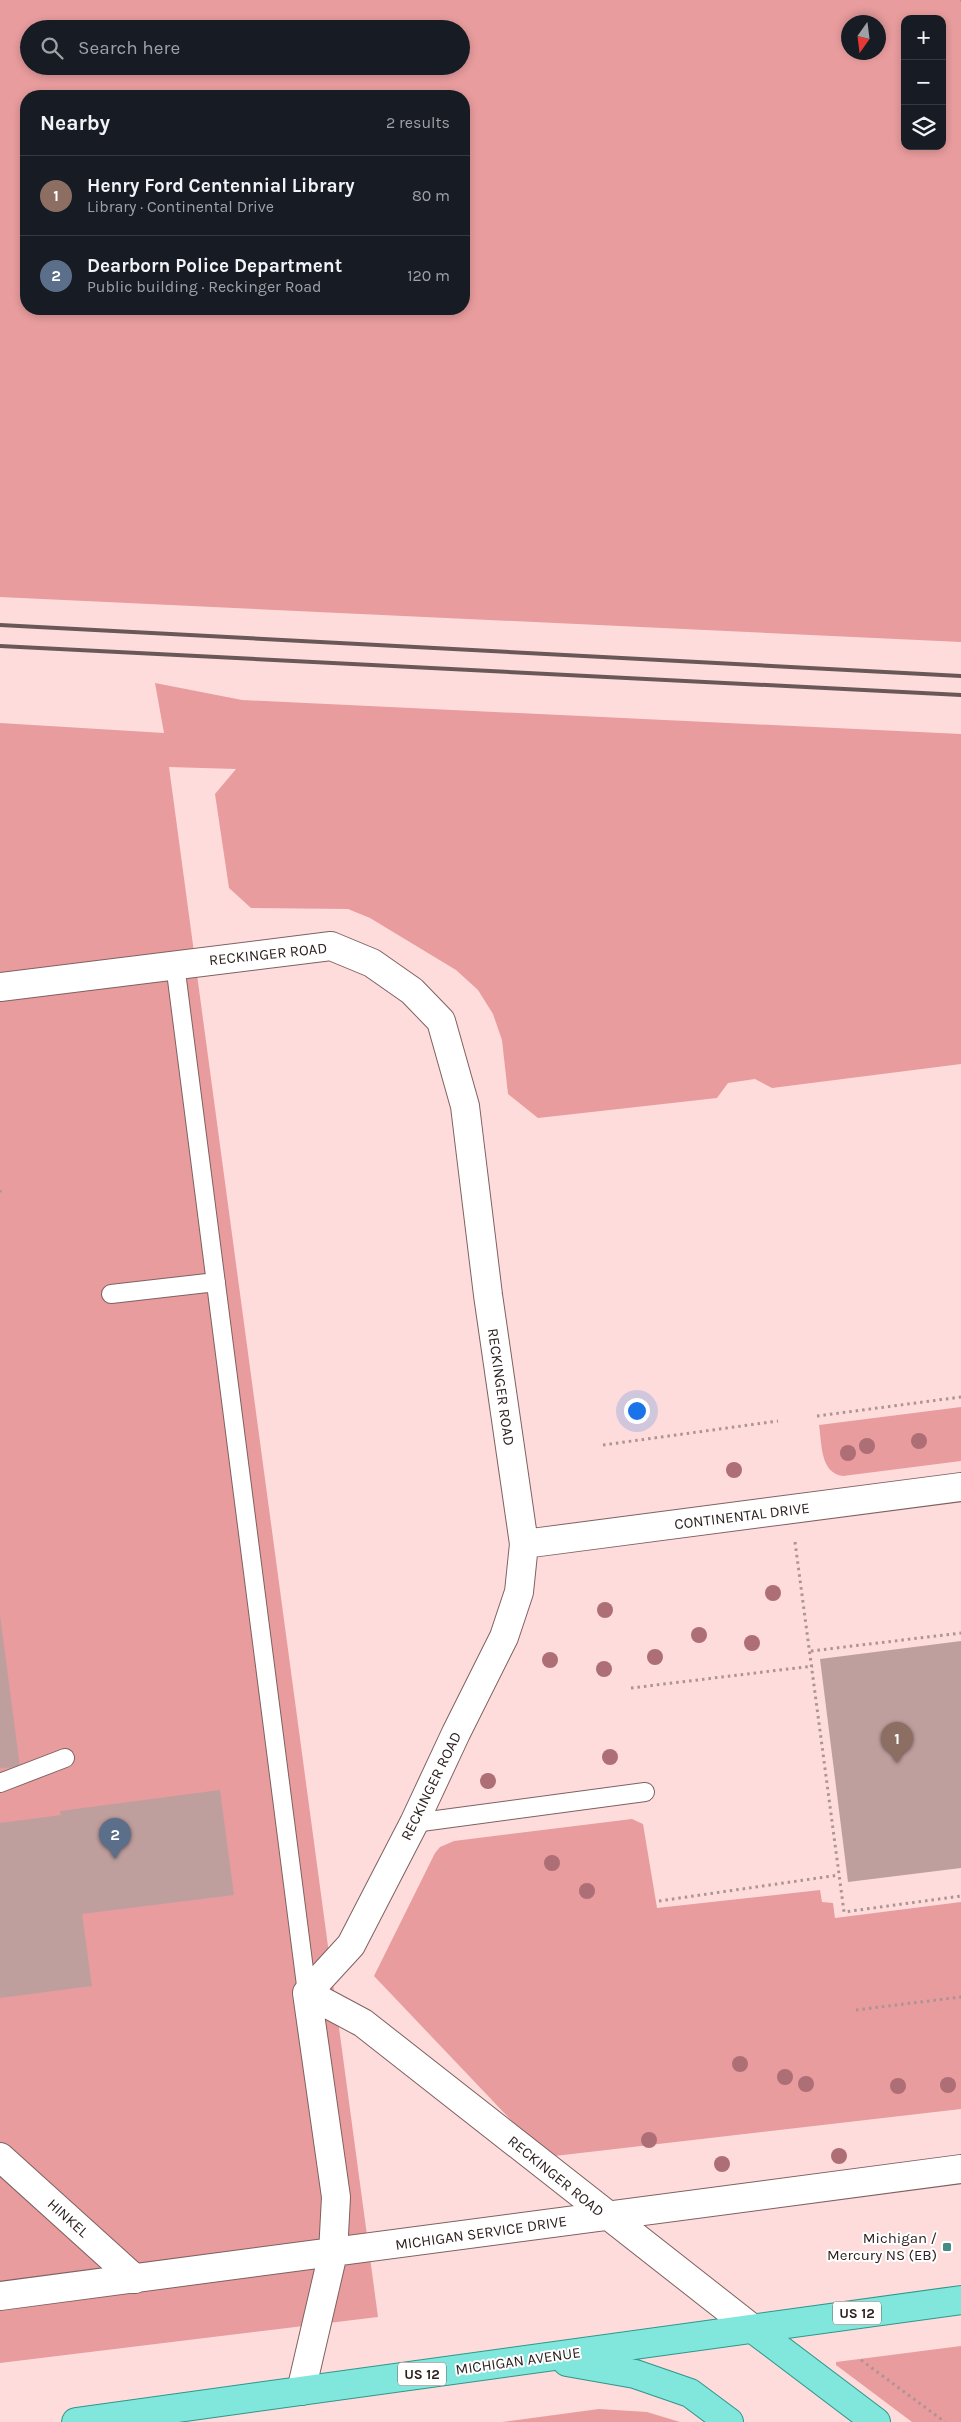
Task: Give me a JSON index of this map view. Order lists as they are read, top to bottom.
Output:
{
  "streets": {
    "main road": ["US 12", "MICHIGAN AVENUE"],
    "street": [
      "RECKINGER ROAD",
      "CONTINENTAL DRIVE",
      "HINKEL",
      "MICHIGAN SERVICE DRIVE"
    ]
  },
  "crossings": [
    ["RECKINGER ROAD", "CONTINENTAL DRIVE"],
    ["RECKINGER ROAD", "MICHIGAN SERVICE DRIVE"],
    ["RECKINGER ROAD", "MICHIGAN AVENUE"],
    ["HINKEL", "MICHIGAN SERVICE DRIVE"]
  ],
  "places": {
    "transit": ["Michigan / Mercury NS (EB)"]
  },
  "north": "bottom",
  "page": {
    "map_buttons": ["+", "−"],
    "search": "Search here",
    "heading": ["Nearby", "2 results"],
    "list": [
      {
        "mark": "1",
        "name": "Henry Ford Centennial Library",
        "note": "Library · Continental Drive",
        "value": "80 m"
      },
      {
        "mark": "2",
        "name": "Dearborn Police Department",
        "note": "Public building · Reckinger Road",
        "value": "120 m"
      }
    ],
    "pins": ["1", "2"]
  }
}
